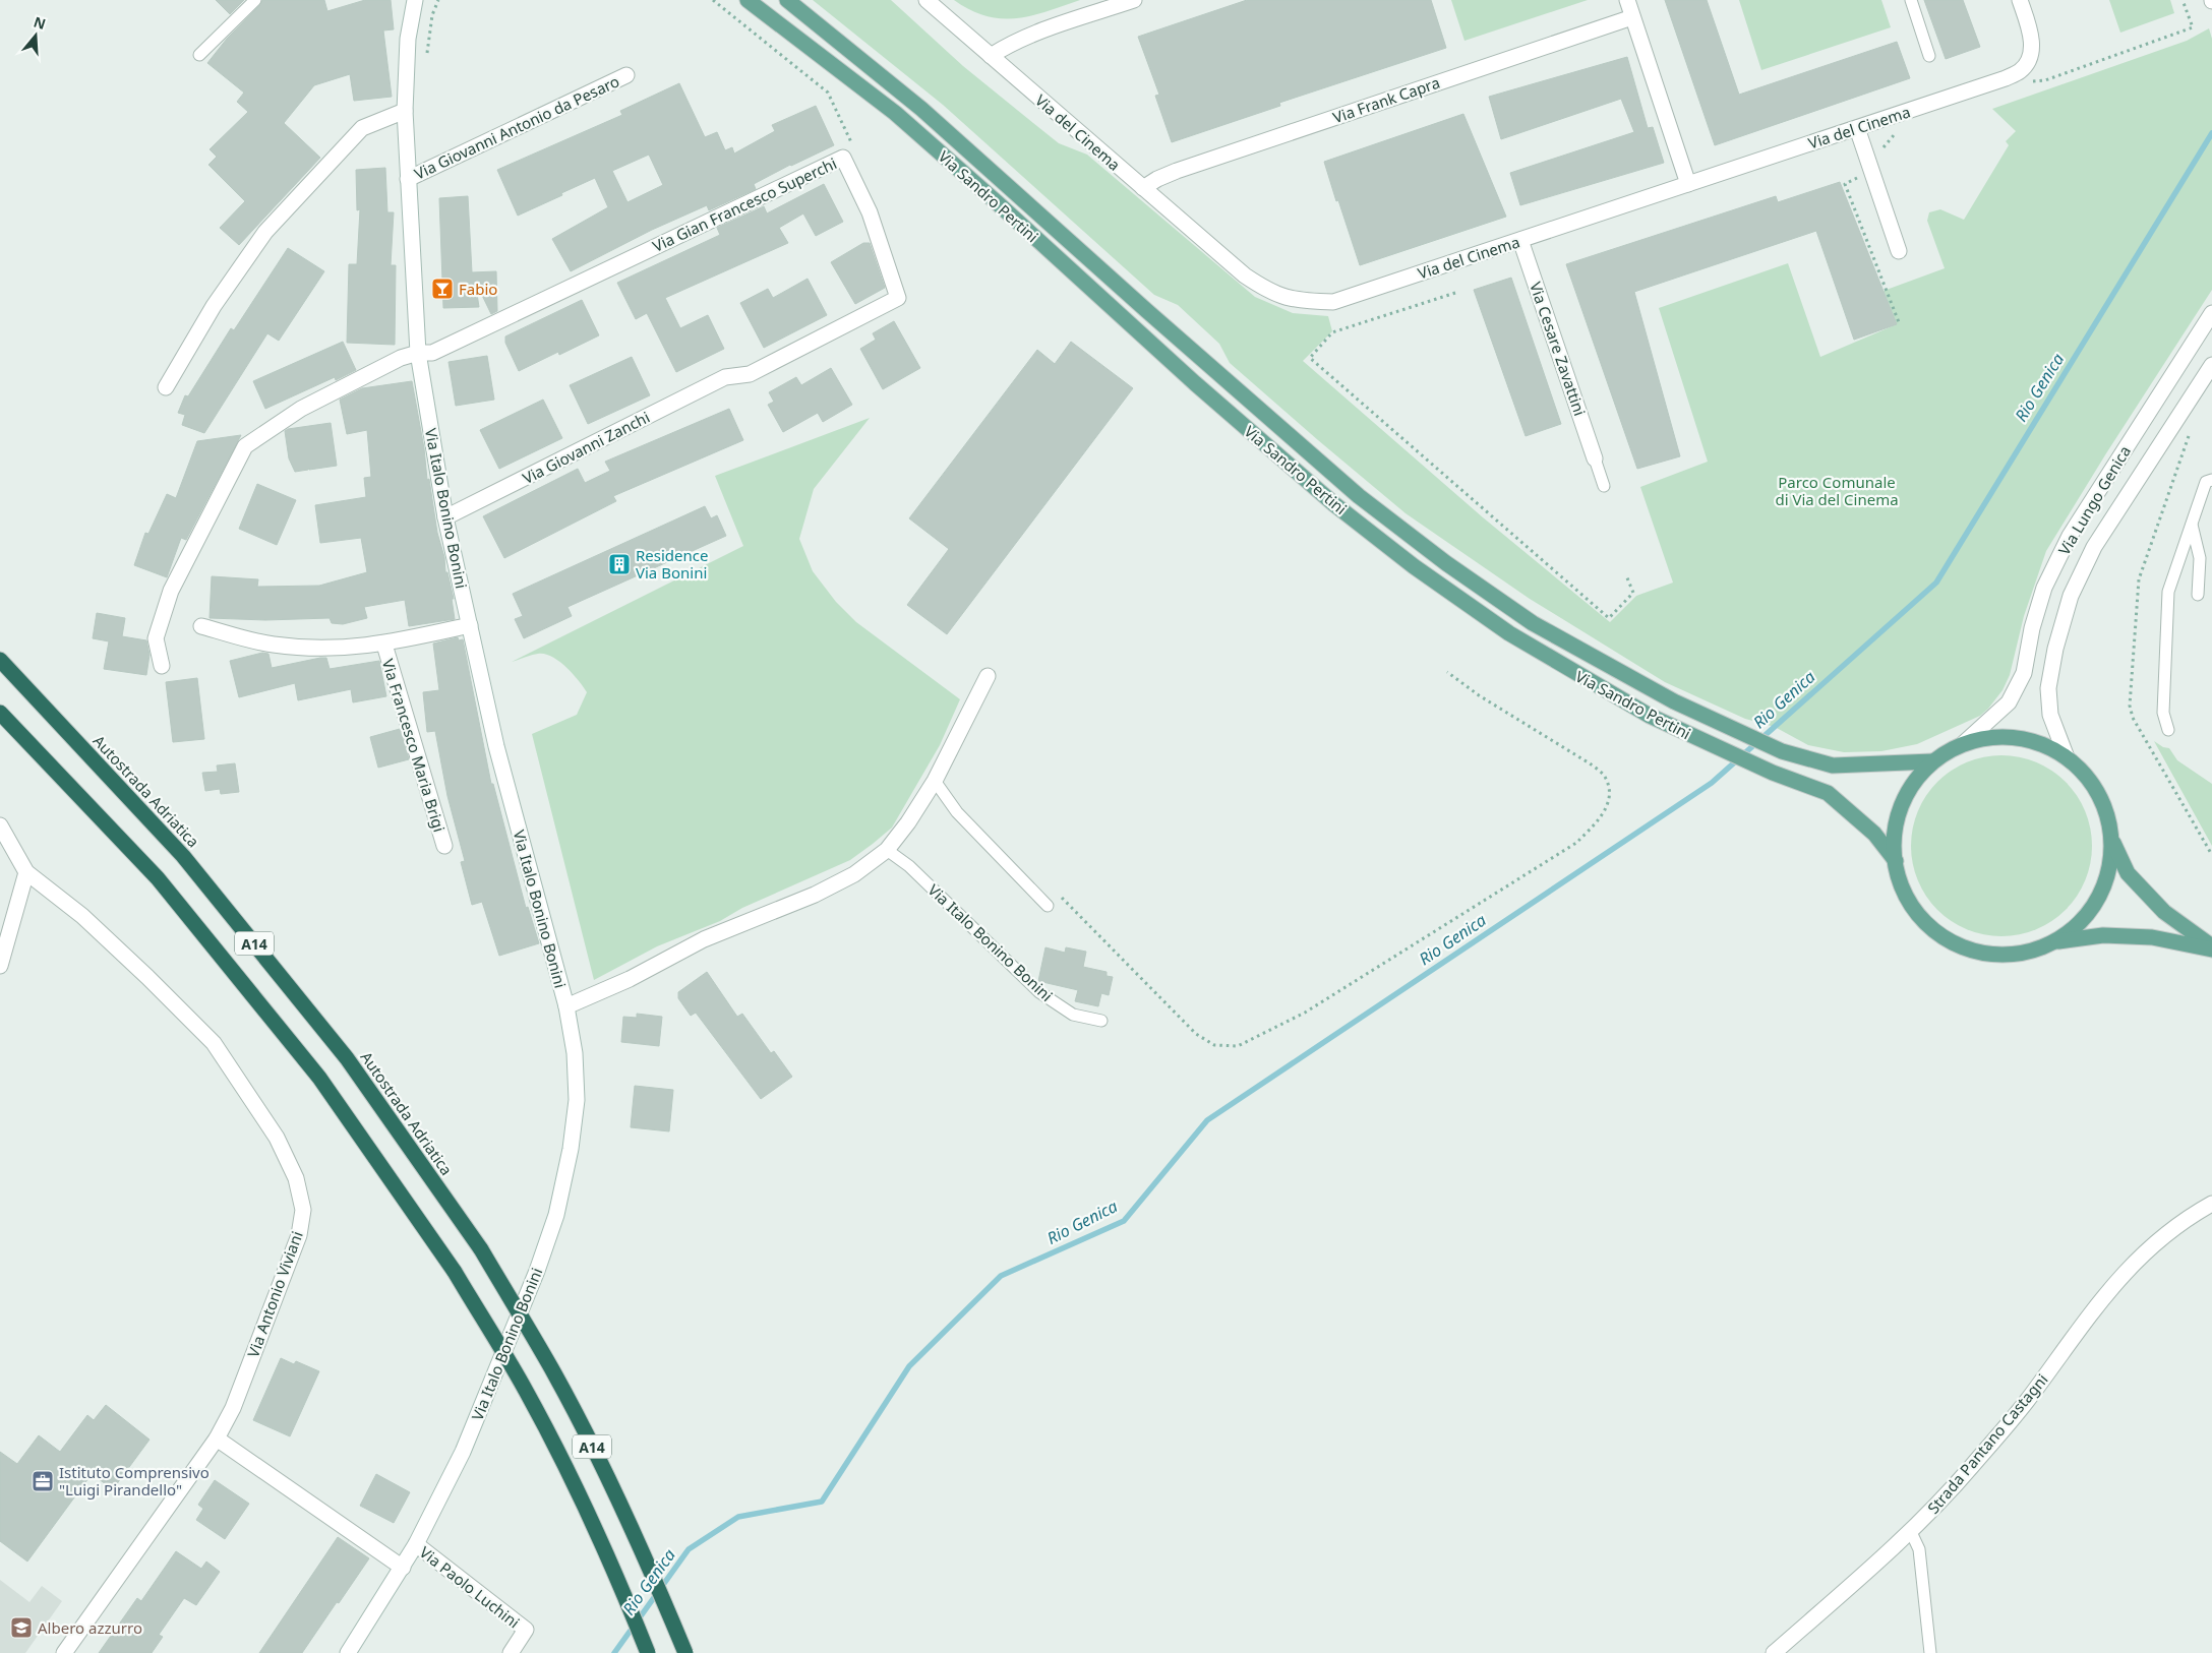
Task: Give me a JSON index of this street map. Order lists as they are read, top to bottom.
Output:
{
  "streets": {
    "highway": ["Autostrada Adriatica", "A14"],
    "main road": ["Via Sandro Pertini"],
    "street": [
      "Via Frank Capra",
      "Via Giovanni Antonio da Pesaro",
      "Via del Cinema",
      "Via Gian Francesco Superchi",
      "Via Cesare Zavattini",
      "Via Giovanni Zanchi",
      "Via Lungo Genica",
      "Via Italo Bonino Bonini",
      "Via Francesco Maria Brigi",
      "Via Antonio Viviani",
      "Strada Pantano Castagni",
      "Via Paolo Luchini"
    ]
  },
  "crossings": [
    ["Via Frank Capra", "Via del Cinema"],
    ["Via Giovanni Antonio da Pesaro", "Via Italo Bonino Bonini"],
    ["Via del Cinema", "Via Cesare Zavattini"],
    ["Via Gian Francesco Superchi", "Via Giovanni Zanchi"],
    ["Via Gian Francesco Superchi", "Via Italo Bonino Bonini"],
    ["Via Giovanni Zanchi", "Via Italo Bonino Bonini"],
    ["Via Italo Bonino Bonini", "Via Paolo Luchini"]
  ],
  "water": ["Rio Genica"],
  "parks": ["Parco Comunale di Via del Cinema"],
  "places": {
    "bar": ["Fabio"],
    "building": ["Residence Via Bonini"],
    "office": ["Istituto Comprensivo \"Luigi Pirandello\""],
    "school or university": ["Albero azzurro"]
  },
  "north": "top"
}
